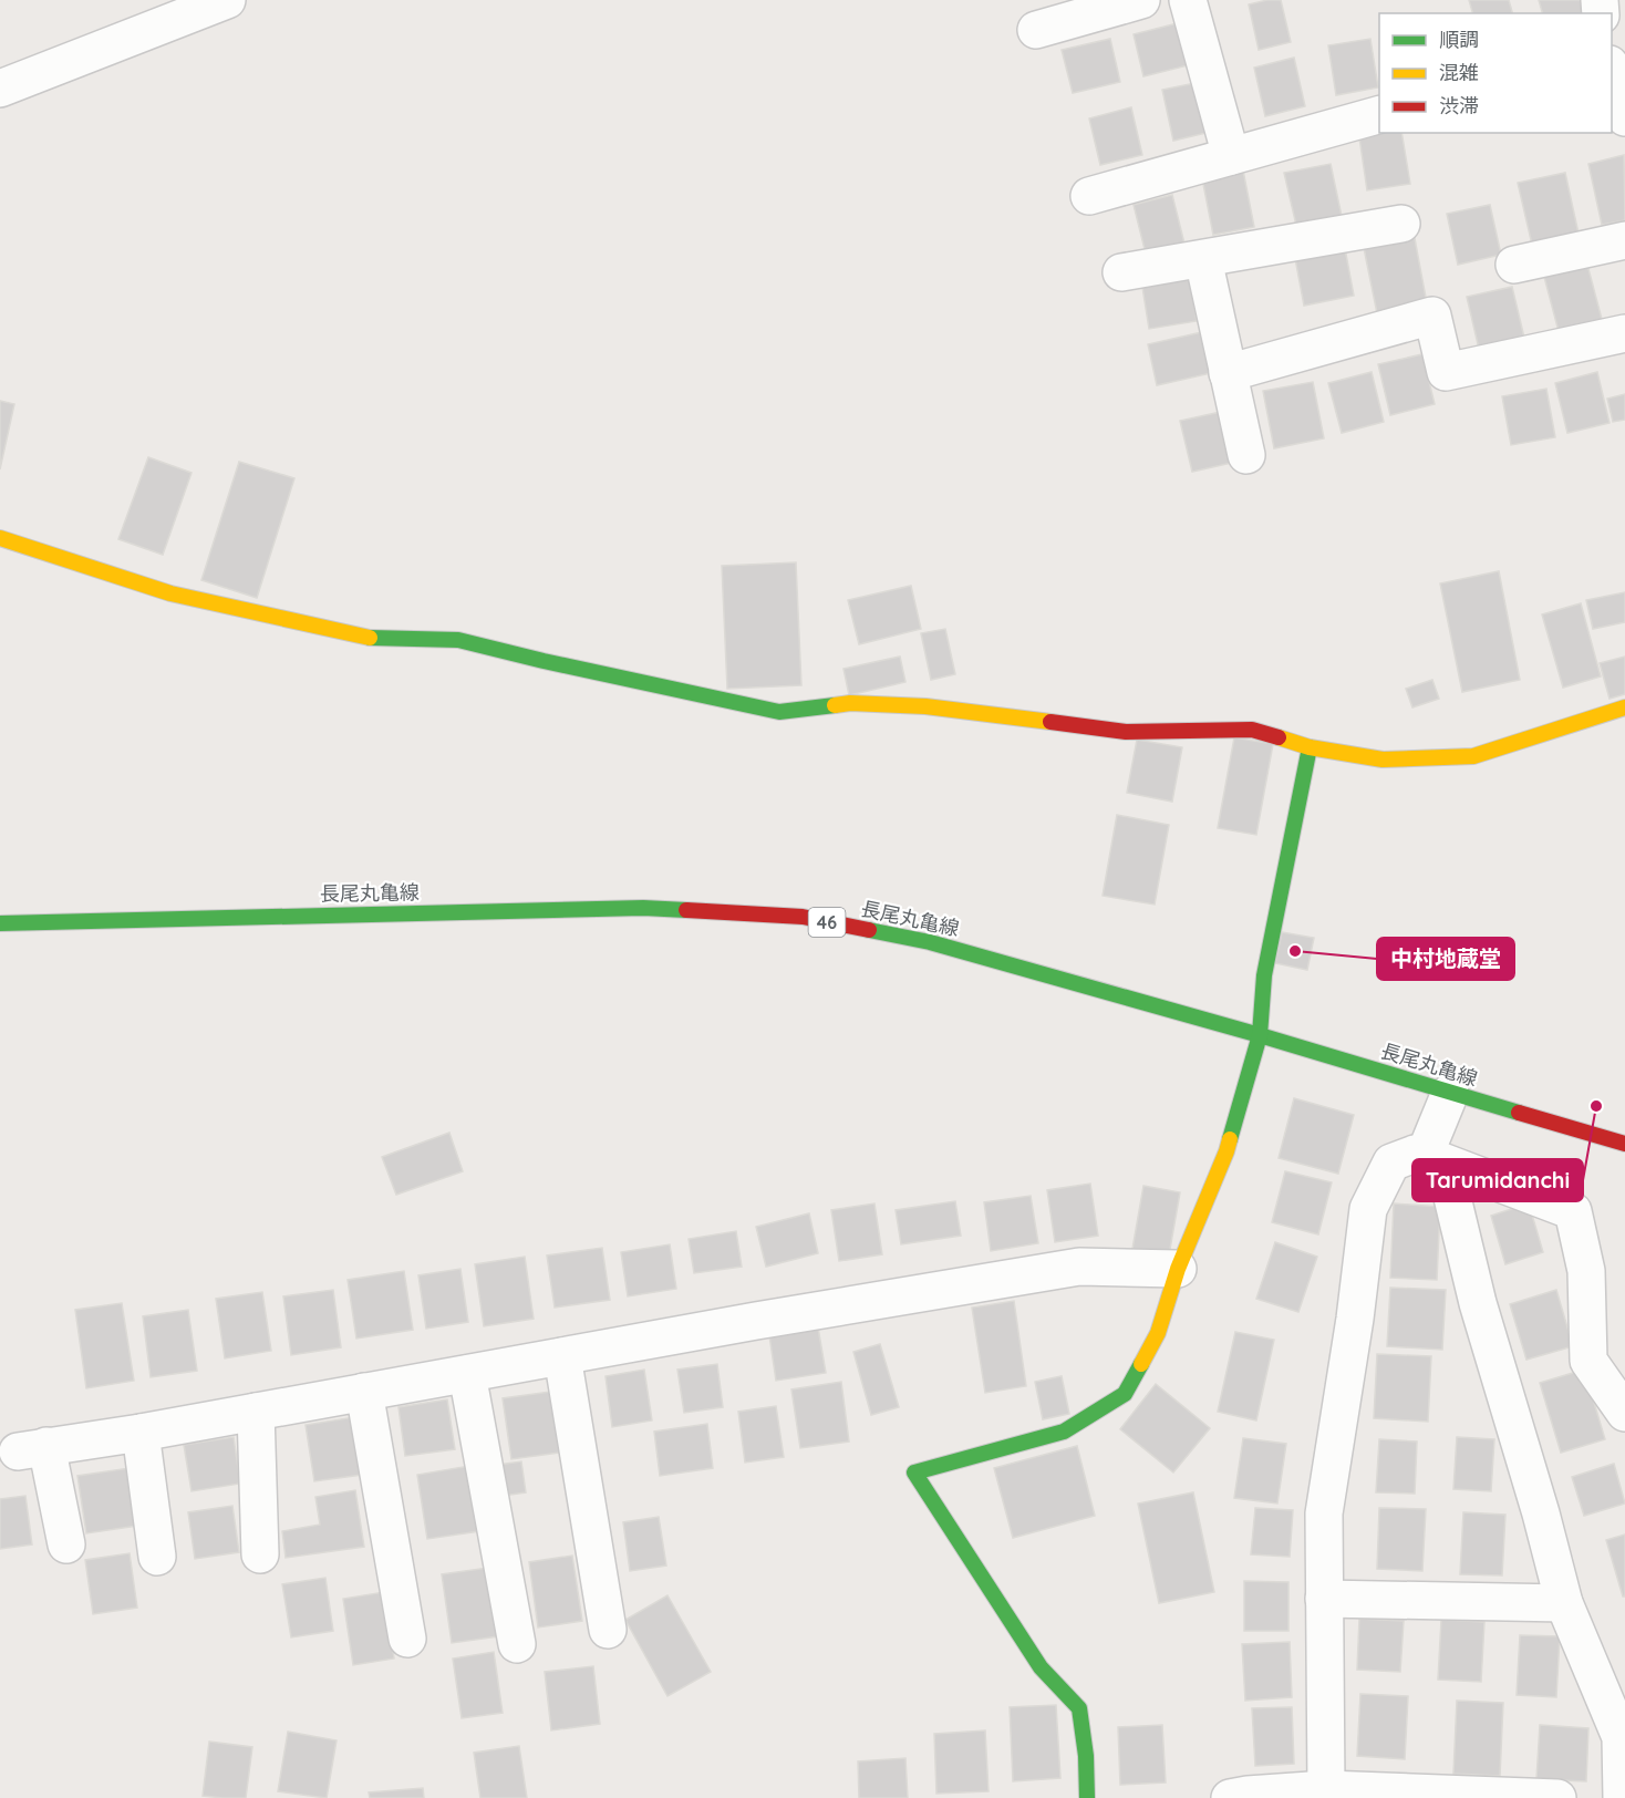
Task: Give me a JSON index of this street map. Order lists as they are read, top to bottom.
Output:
{
  "streets": {
    "street": ["長尾丸亀線", "46"]
  },
  "places": ["中村地蔵堂", "Tarumidanchi"],
  "legend": ["順調", "混雑", "渋滞"]
}
